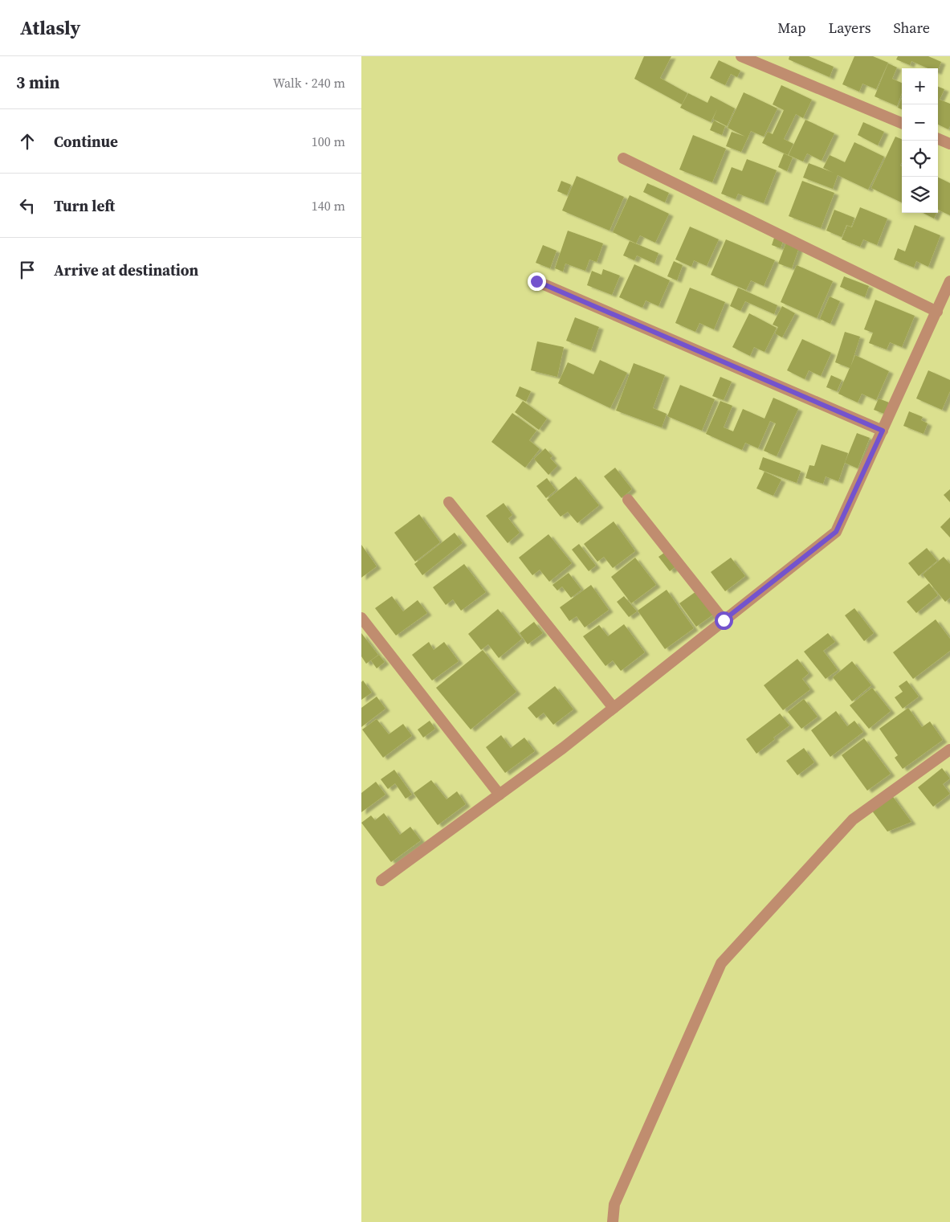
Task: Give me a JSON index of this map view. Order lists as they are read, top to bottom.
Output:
{
  "page": {
    "header": "Atlasly",
    "nav": ["Map", "Layers", "Share"],
    "heading": ["3 min", "Walk · 240 m"],
    "map_buttons": ["+", "−"],
    "list": [
      ["Continue", "100 m"],
      ["Turn left", "140 m"],
      "Arrive at destination"
    ]
  }
}
